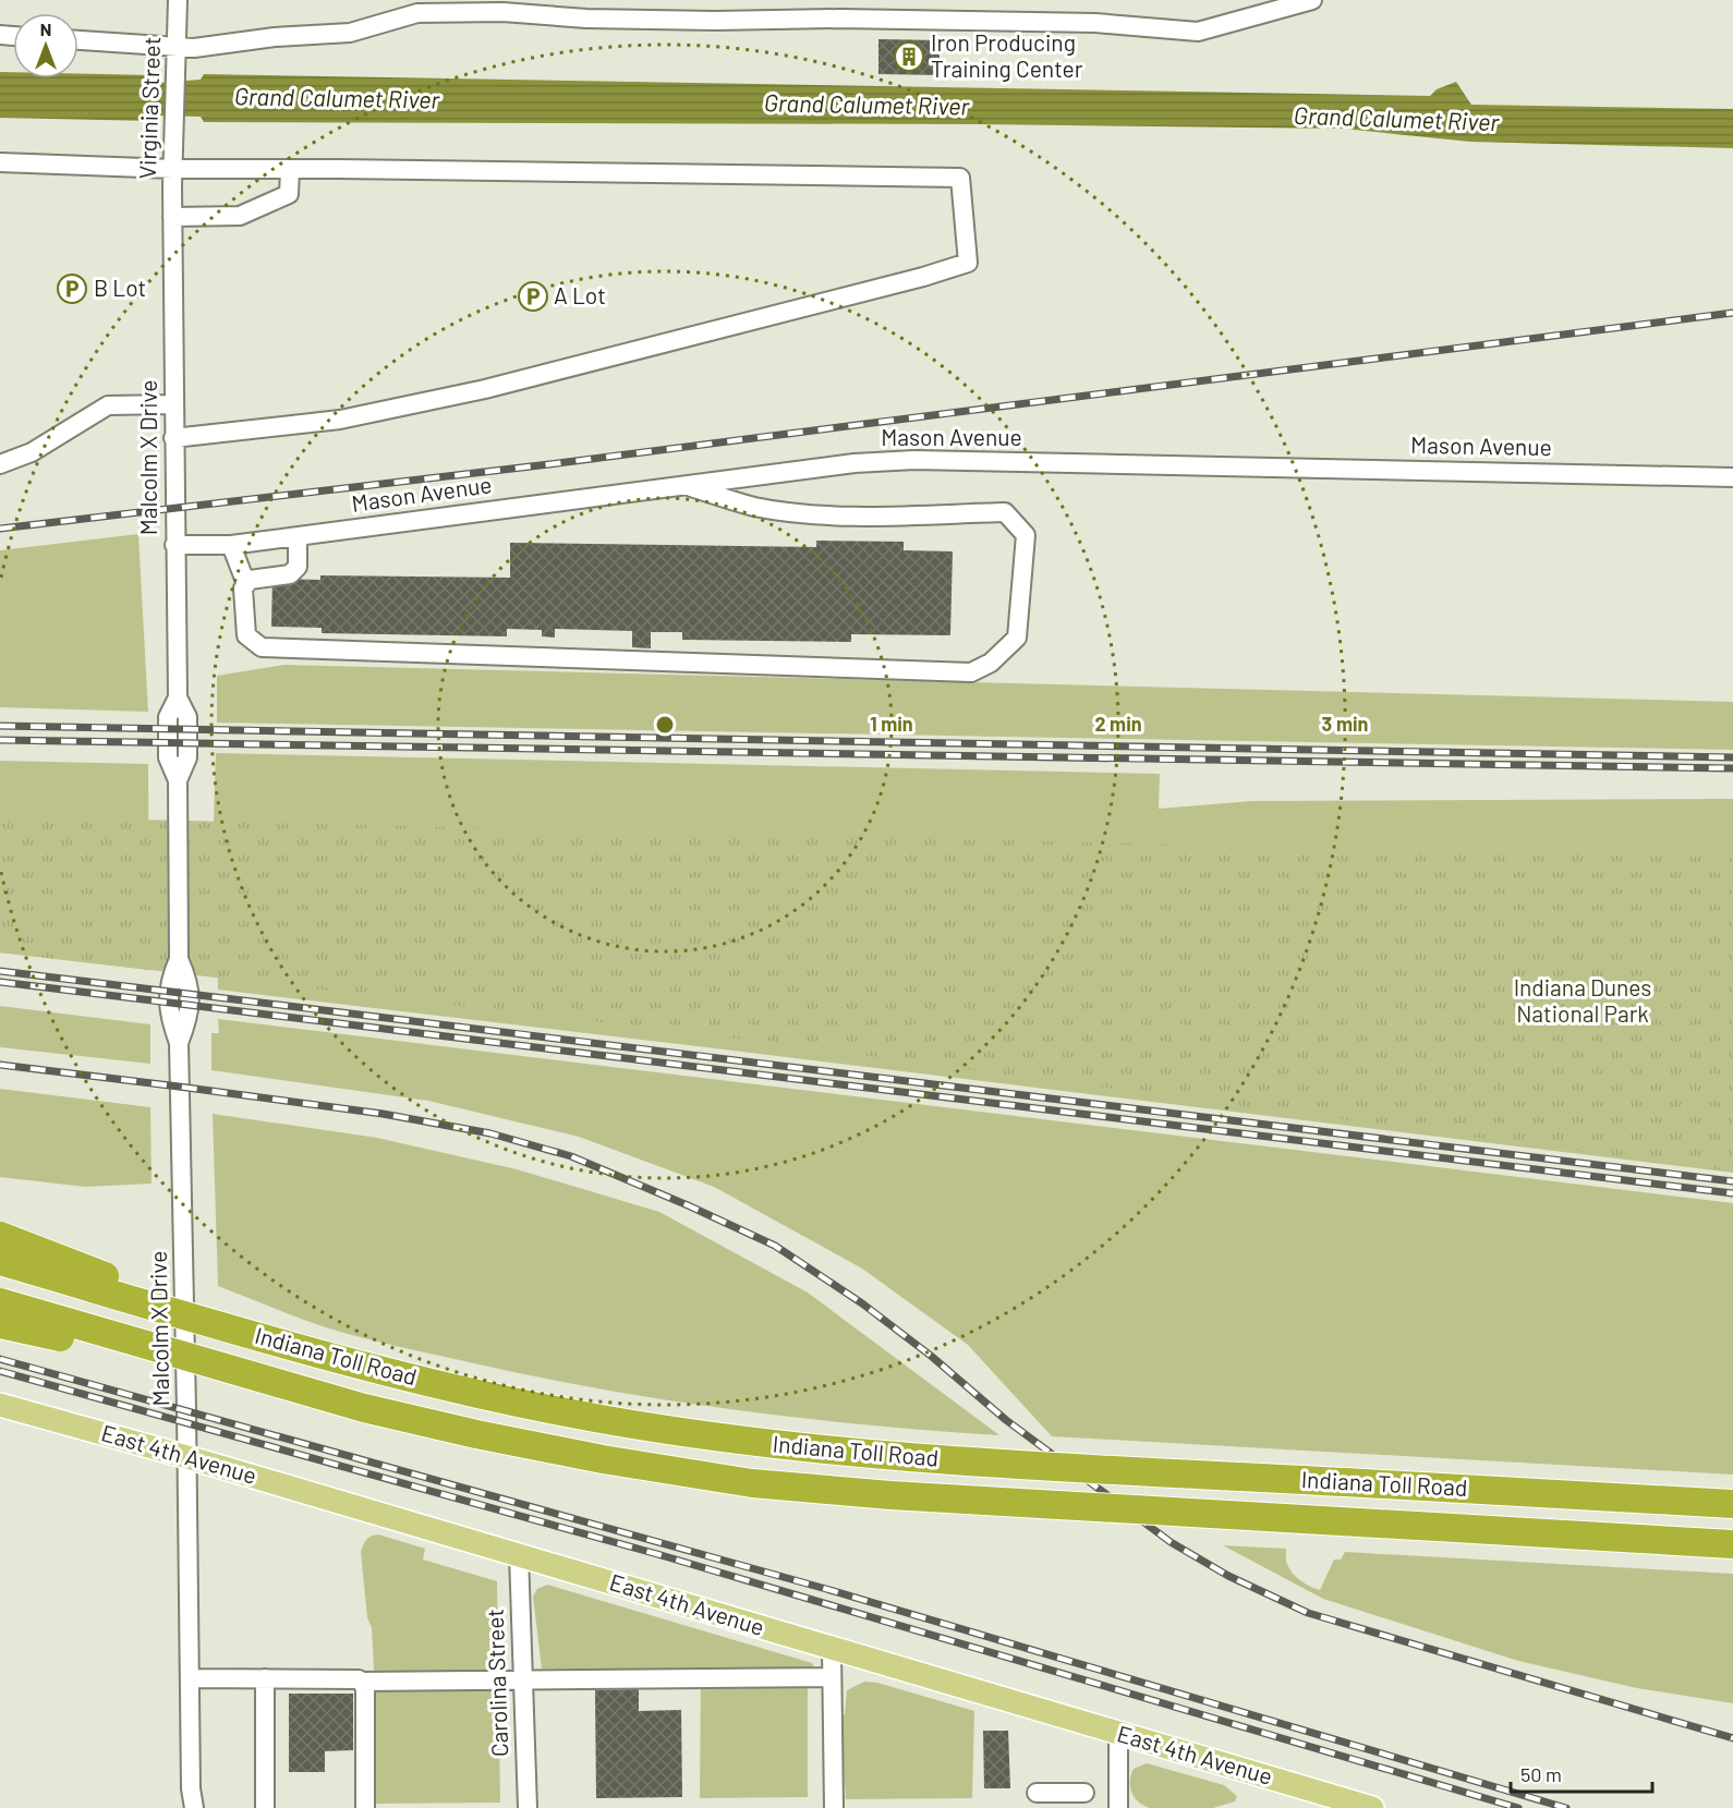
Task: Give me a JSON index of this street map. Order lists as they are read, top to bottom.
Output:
{
  "streets": {
    "highway": ["Indiana Toll Road"],
    "main road": ["East 4th Avenue"],
    "street": [
      "Virginia Street",
      "Mason Avenue",
      "Malcolm X Drive",
      "Carolina Street"
    ]
  },
  "crossings": [
    ["Virginia Street", "Malcolm X Drive"],
    ["Mason Avenue", "Malcolm X Drive"],
    ["Malcolm X Drive", "East 4th Avenue"],
    ["East 4th Avenue", "Carolina Street"]
  ],
  "water": ["Grand Calumet River"],
  "parks": ["Indiana Dunes National Park"],
  "places": {
    "building": ["Iron Producing Training Center"],
    "parking": ["B Lot", "A Lot"]
  },
  "scale_bar": "50 m",
  "north": "top",
  "rings": ["1 min", "2 min", "3 min"]
}
